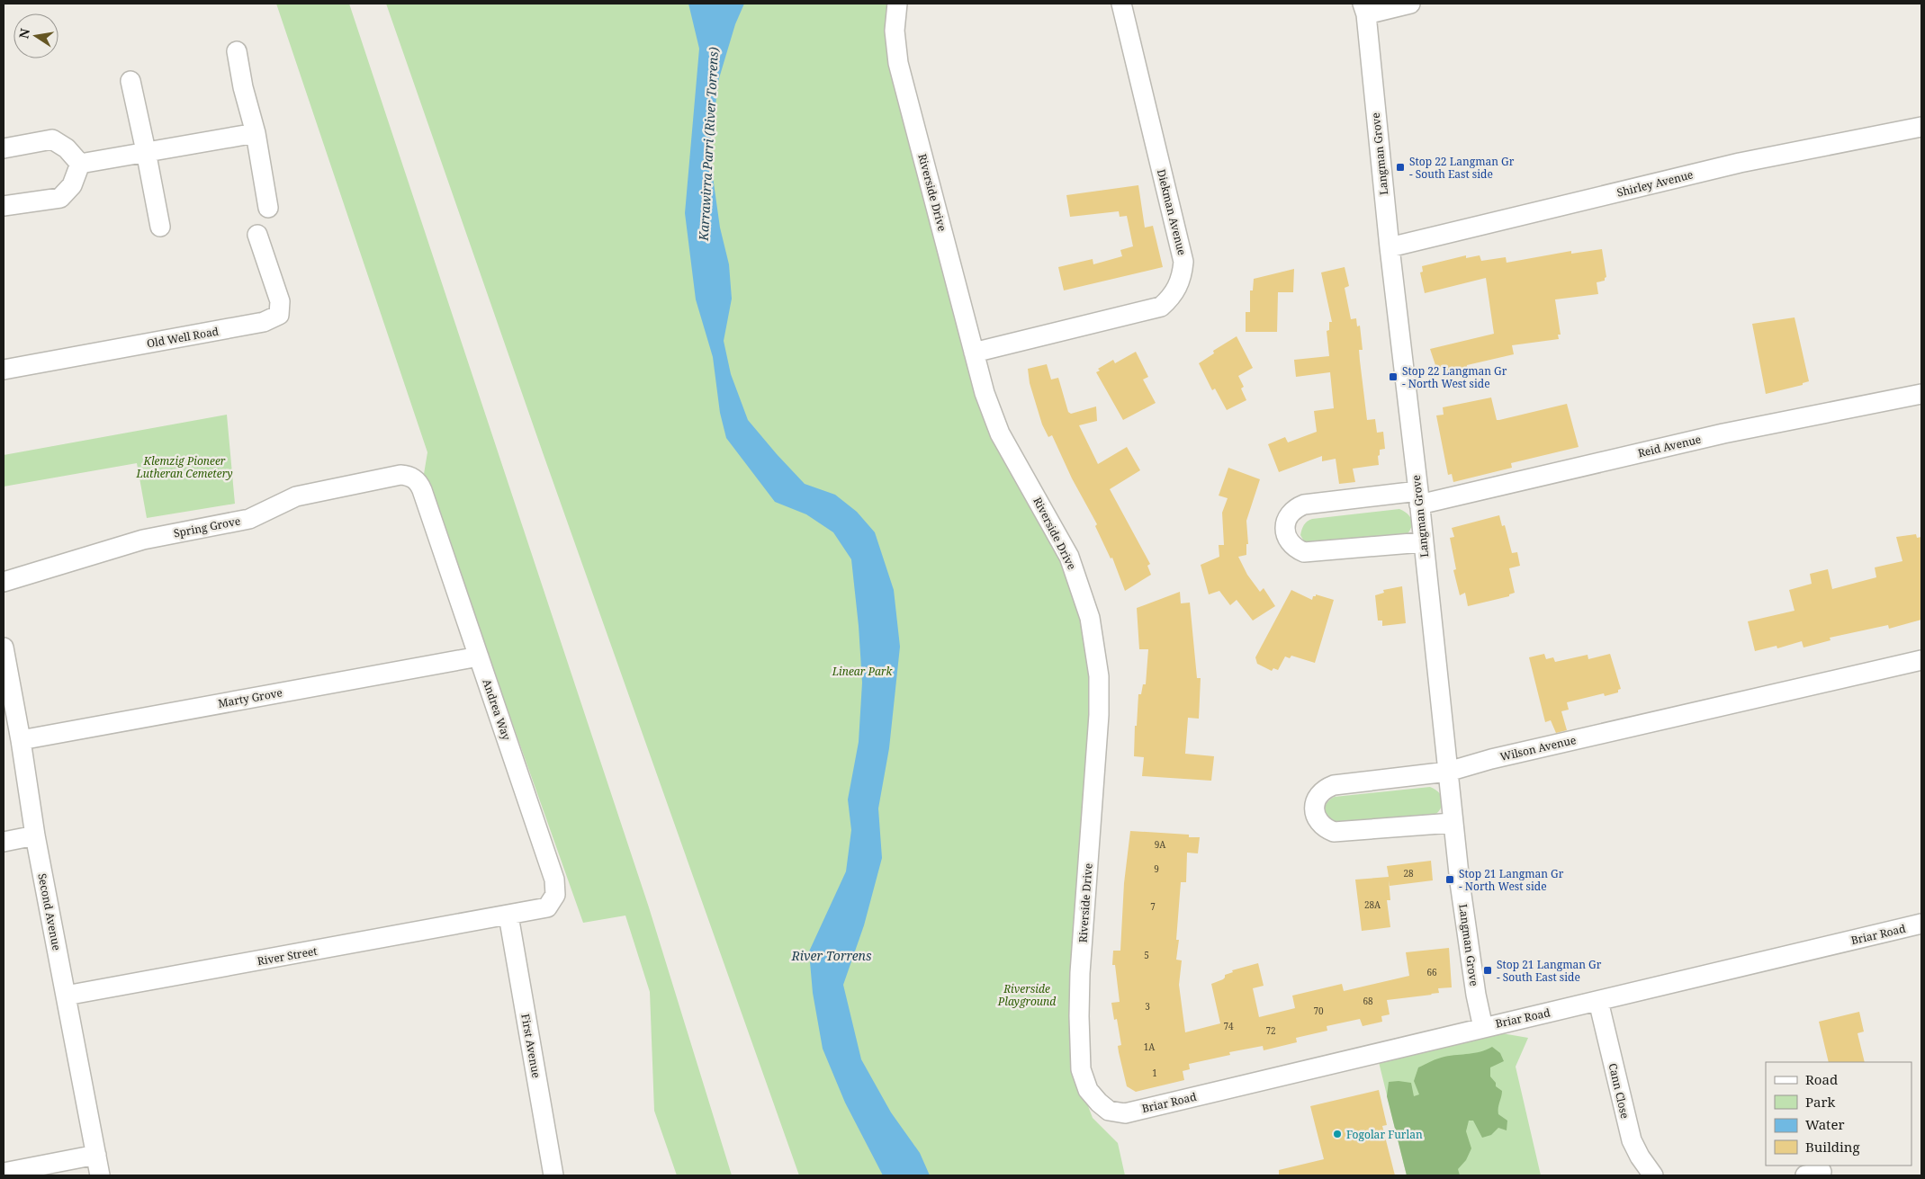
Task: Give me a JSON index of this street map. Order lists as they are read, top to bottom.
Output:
{
  "streets": {
    "street": [
      "Langman Grove",
      "Shirley Avenue",
      "Riverside Drive",
      "Diekman Avenue",
      "Old Well Road",
      "Reid Avenue",
      "Spring Grove",
      "Marty Grove",
      "Andrea Way",
      "Wilson Avenue",
      "Second Avenue",
      "Briar Road",
      "River Street",
      "First Avenue",
      "Cann Close"
    ]
  },
  "crossings": [
    ["Langman Grove", "Shirley Avenue"],
    ["Langman Grove", "Reid Avenue"],
    ["Langman Grove", "Wilson Avenue"],
    ["Langman Grove", "Briar Road"],
    ["Riverside Drive", "Diekman Avenue"],
    ["Riverside Drive", "Briar Road"],
    ["Spring Grove", "Andrea Way"],
    ["Marty Grove", "Andrea Way"],
    ["Marty Grove", "Second Avenue"],
    ["Andrea Way", "River Street"],
    ["Andrea Way", "First Avenue"],
    ["Second Avenue", "River Street"],
    ["Briar Road", "Cann Close"],
    ["River Street", "First Avenue"]
  ],
  "water": ["Karrawirra Parri (River Torrens)", "River Torrens"],
  "parks": ["Klemzig Pioneer Lutheran Cemetery", "Linear Park", "Riverside Playground"],
  "places": {
    "transit": [
      "Stop 22 Langman Gr - South East side",
      "Stop 22 Langman Gr - North West side",
      "Stop 21 Langman Gr - North West side",
      "Stop 21 Langman Gr - South East side"
    ],
    "other": ["Fogolar Furlan"]
  },
  "house_numbers": [
    "9A",
    "9",
    "28",
    "28A",
    "7",
    "5",
    "66",
    "68",
    "3",
    "70",
    "74",
    "72",
    "1A",
    "1"
  ],
  "legend": [
    "Road",
    "Park",
    "Water",
    "Building"
  ],
  "north": "left"
}
